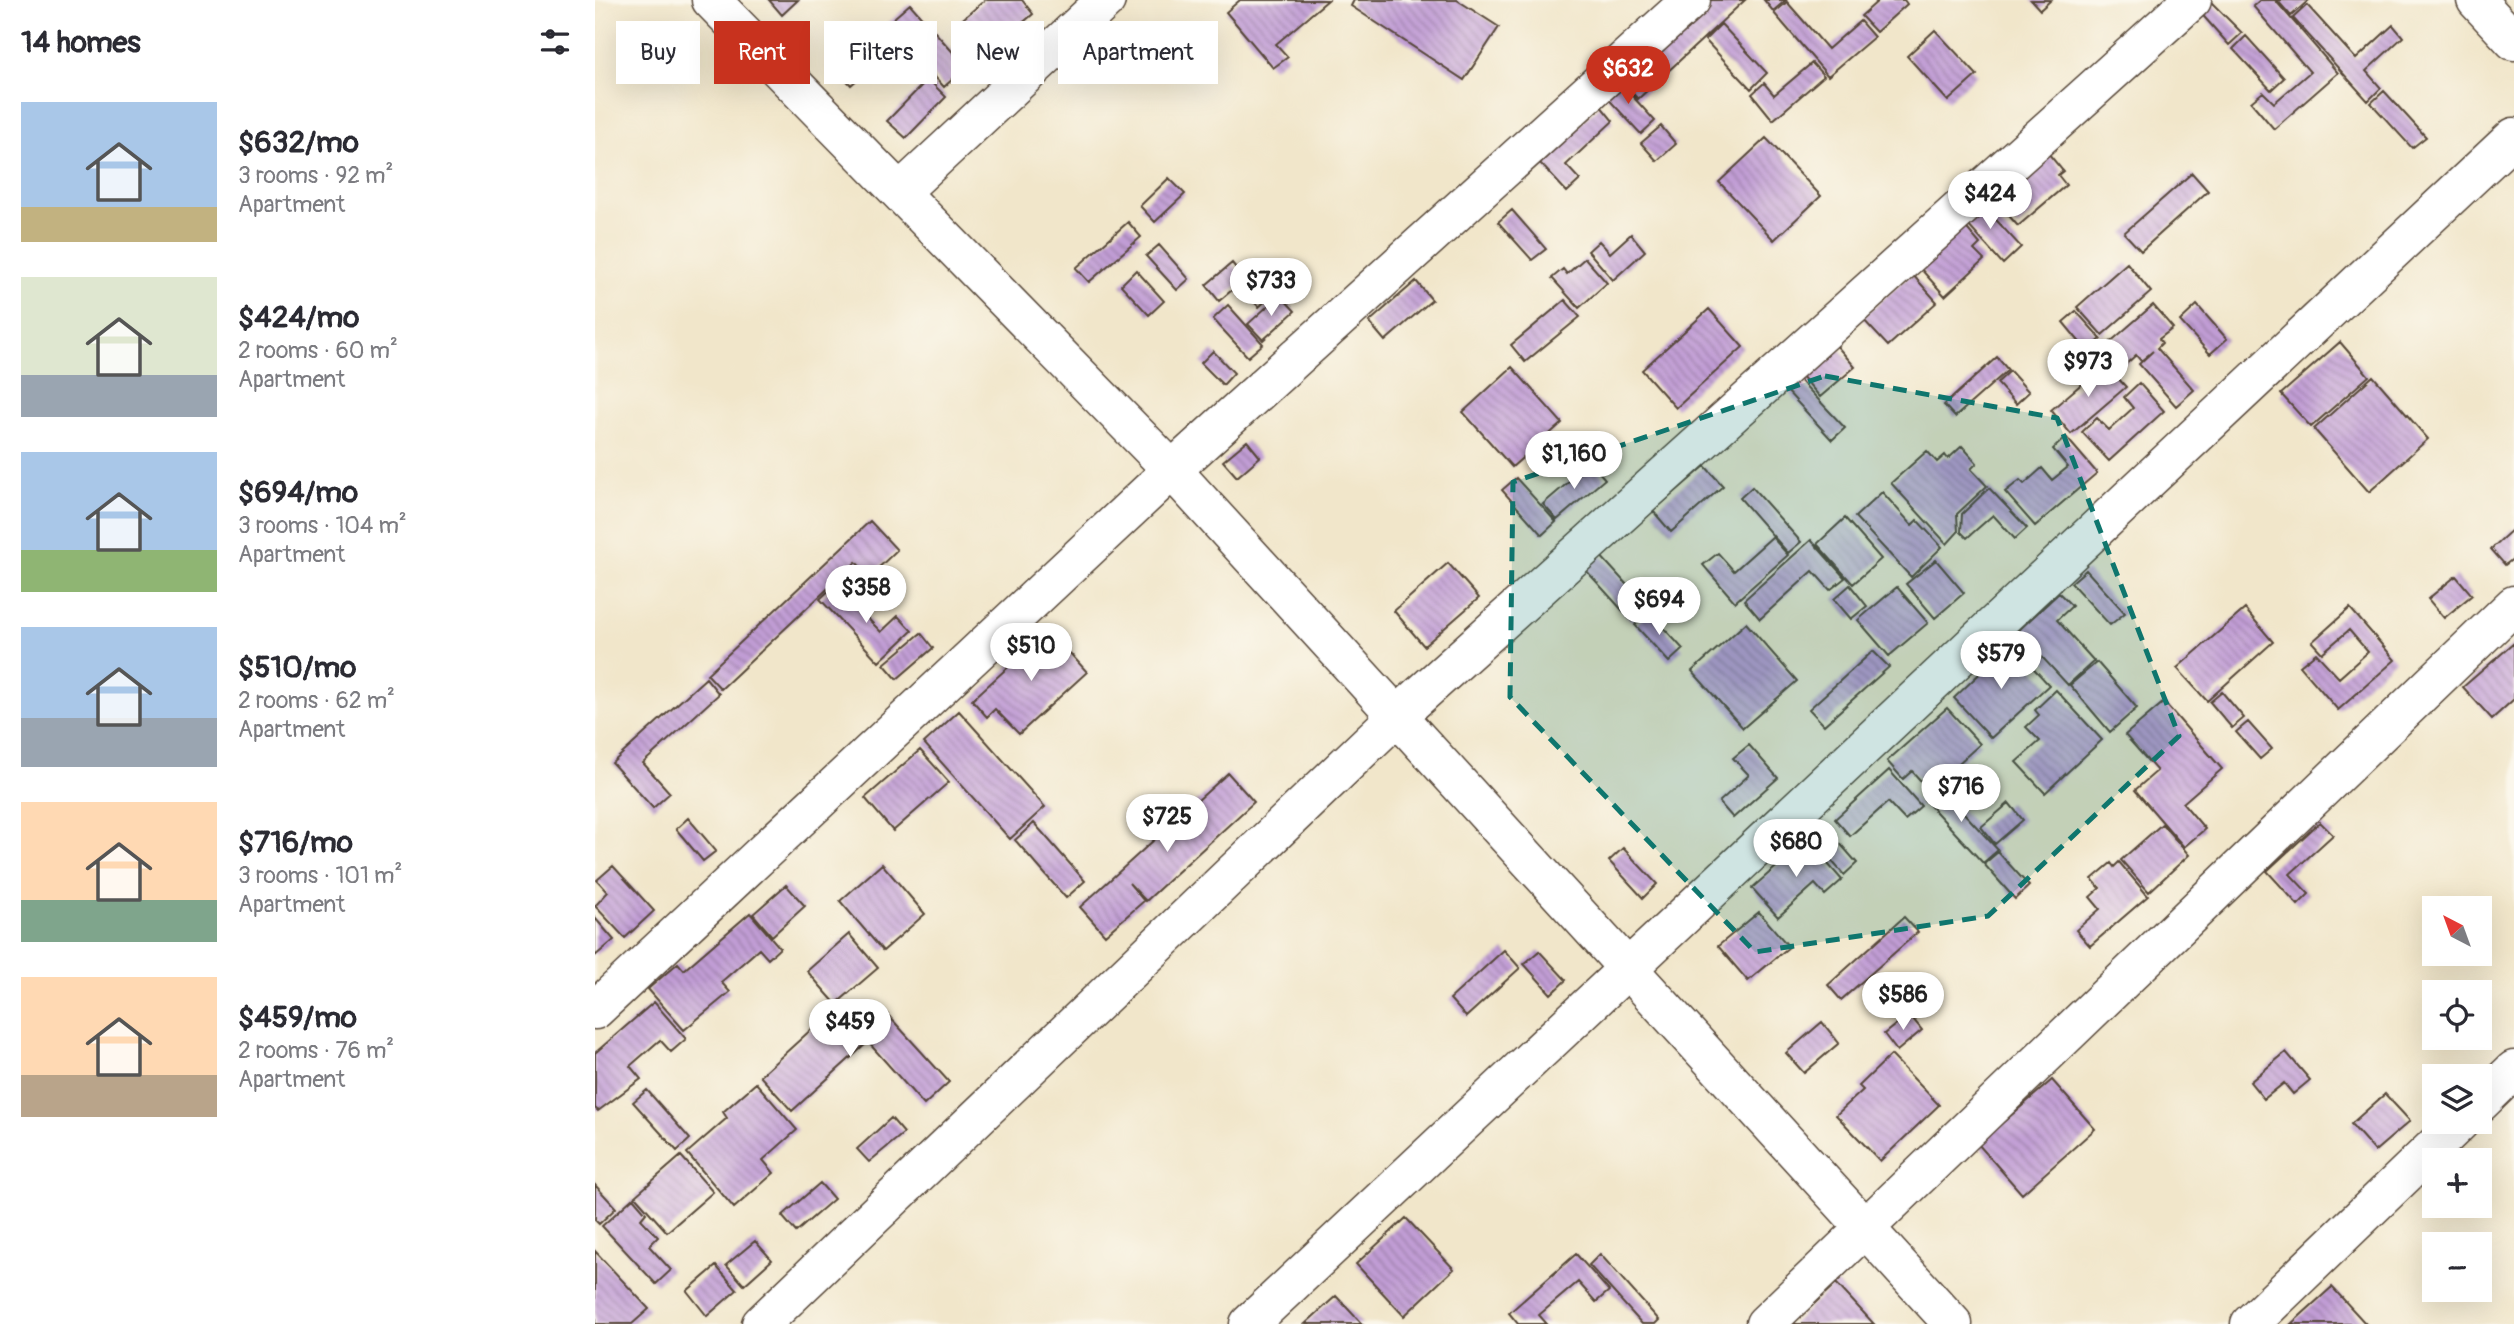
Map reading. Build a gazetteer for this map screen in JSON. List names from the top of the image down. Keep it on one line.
{"north":"top left","page":{"heading":"14 homes","chip":["Buy","Rent","Filters","New","Apartment"],"price":["$632","$424","$733","$973","$1,160","$358","$694","$510","$579","$716","$725","$680","$586","$459"],"list":[{"name":"$632/mo","note":"3 rooms · 92 m² · Apartment"},{"name":"$424/mo","note":"2 rooms · 60 m² · Apartment"},{"name":"$694/mo","note":"3 rooms · 104 m² · Apartment"},{"name":"$510/mo","note":"2 rooms · 62 m² · Apartment"},{"name":"$716/mo","note":"3 rooms · 101 m² · Apartment"},{"name":"$459/mo","note":"2 rooms · 76 m² · Apartment"}],"map_buttons":["+","−"]}}
